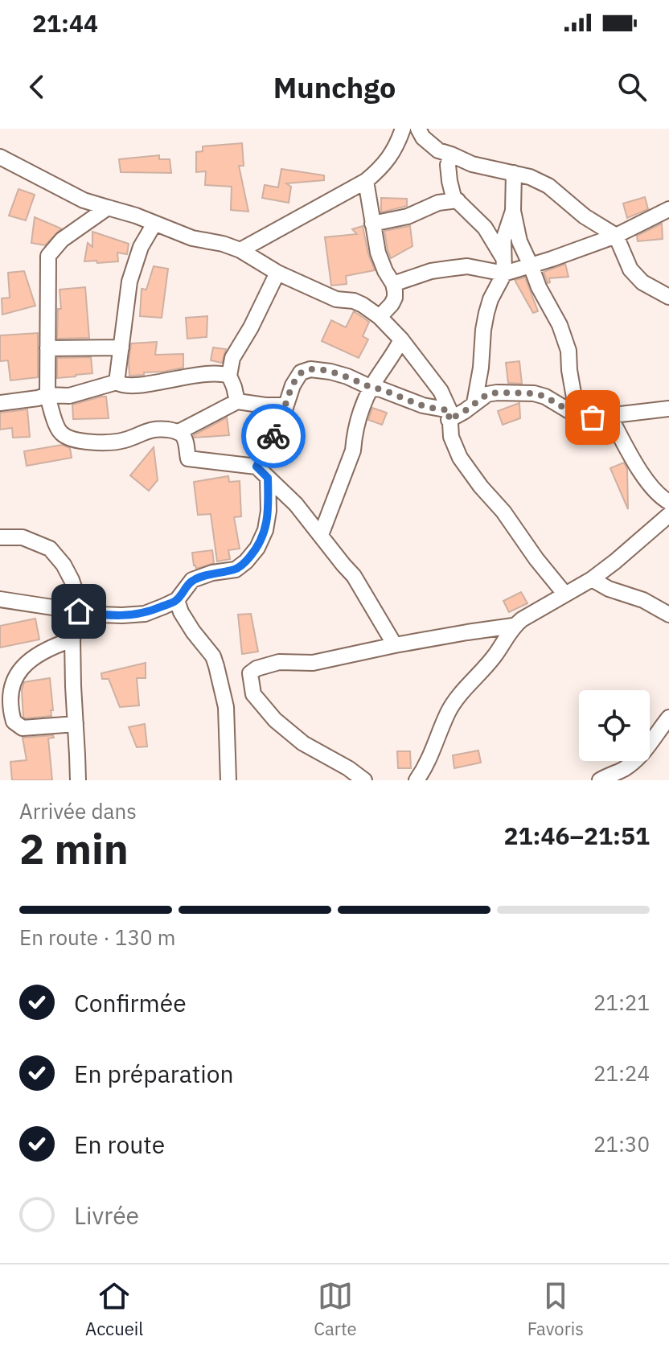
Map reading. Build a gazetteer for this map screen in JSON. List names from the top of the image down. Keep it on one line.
{"page":{"status":"21:44","header":"Munchgo","heading":["2 min","Arrivée dans","21:46–21:51"],"bar":"En route · 130 m","list":[["Confirmée","21:21"],["En préparation","21:24"],["En route","21:30"],"Livrée"],"tabs":["Accueil","Carte","Favoris"]}}
